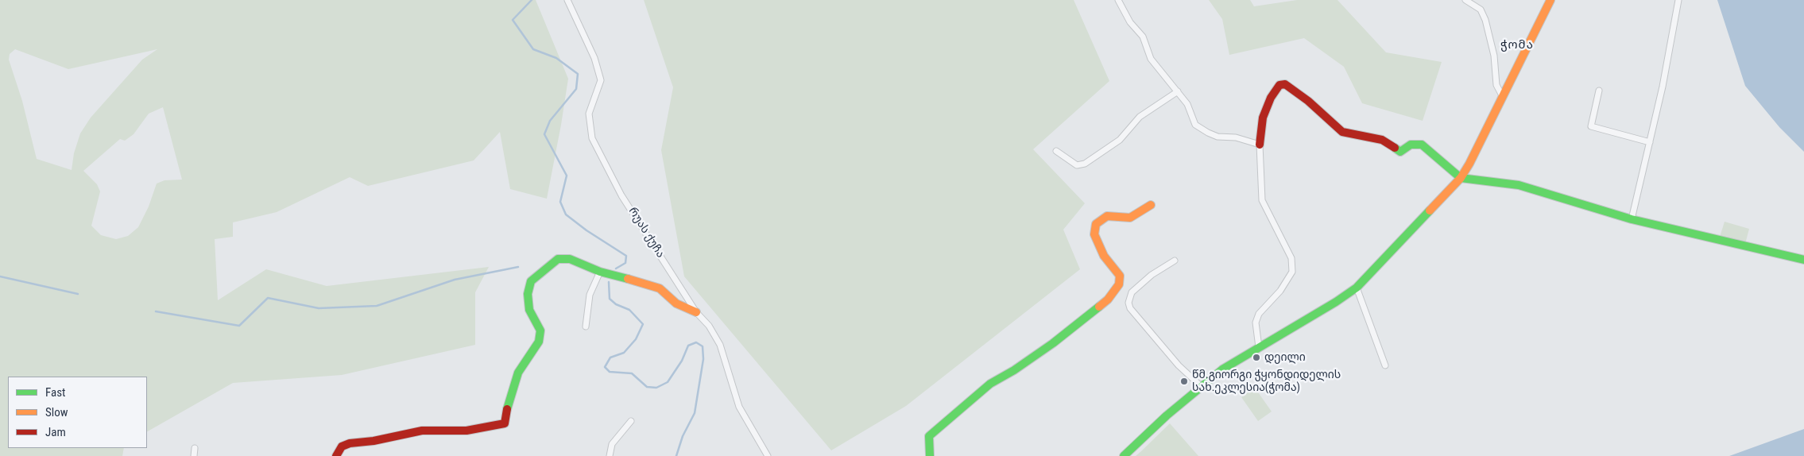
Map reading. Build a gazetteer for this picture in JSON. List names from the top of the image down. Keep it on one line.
{"streets":{"street":["რუას ქუჩა"]},"districts":["ჭომა"],"places":["დეილი","წმ.გიორგი ჭყონდიდელის სახ.ეკლესია(ჭომა)"],"legend":["Fast","Slow","Jam"]}
